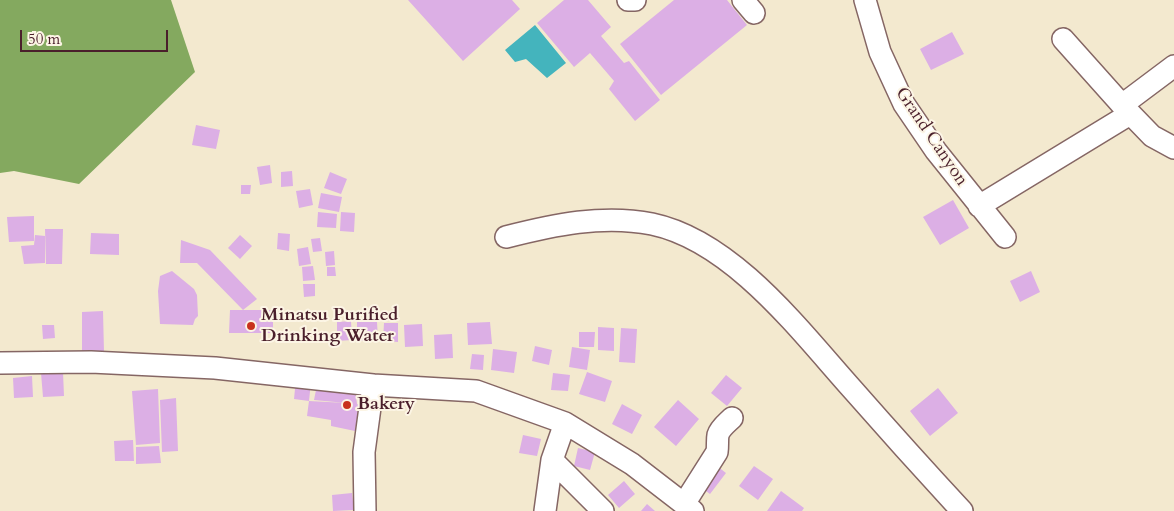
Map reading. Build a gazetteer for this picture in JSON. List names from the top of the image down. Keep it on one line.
{"streets":{"street":["Grand Canyon"]},"places":["Minatsu Purified Drinking Water","Bakery"],"scale_bar":"50 m"}
